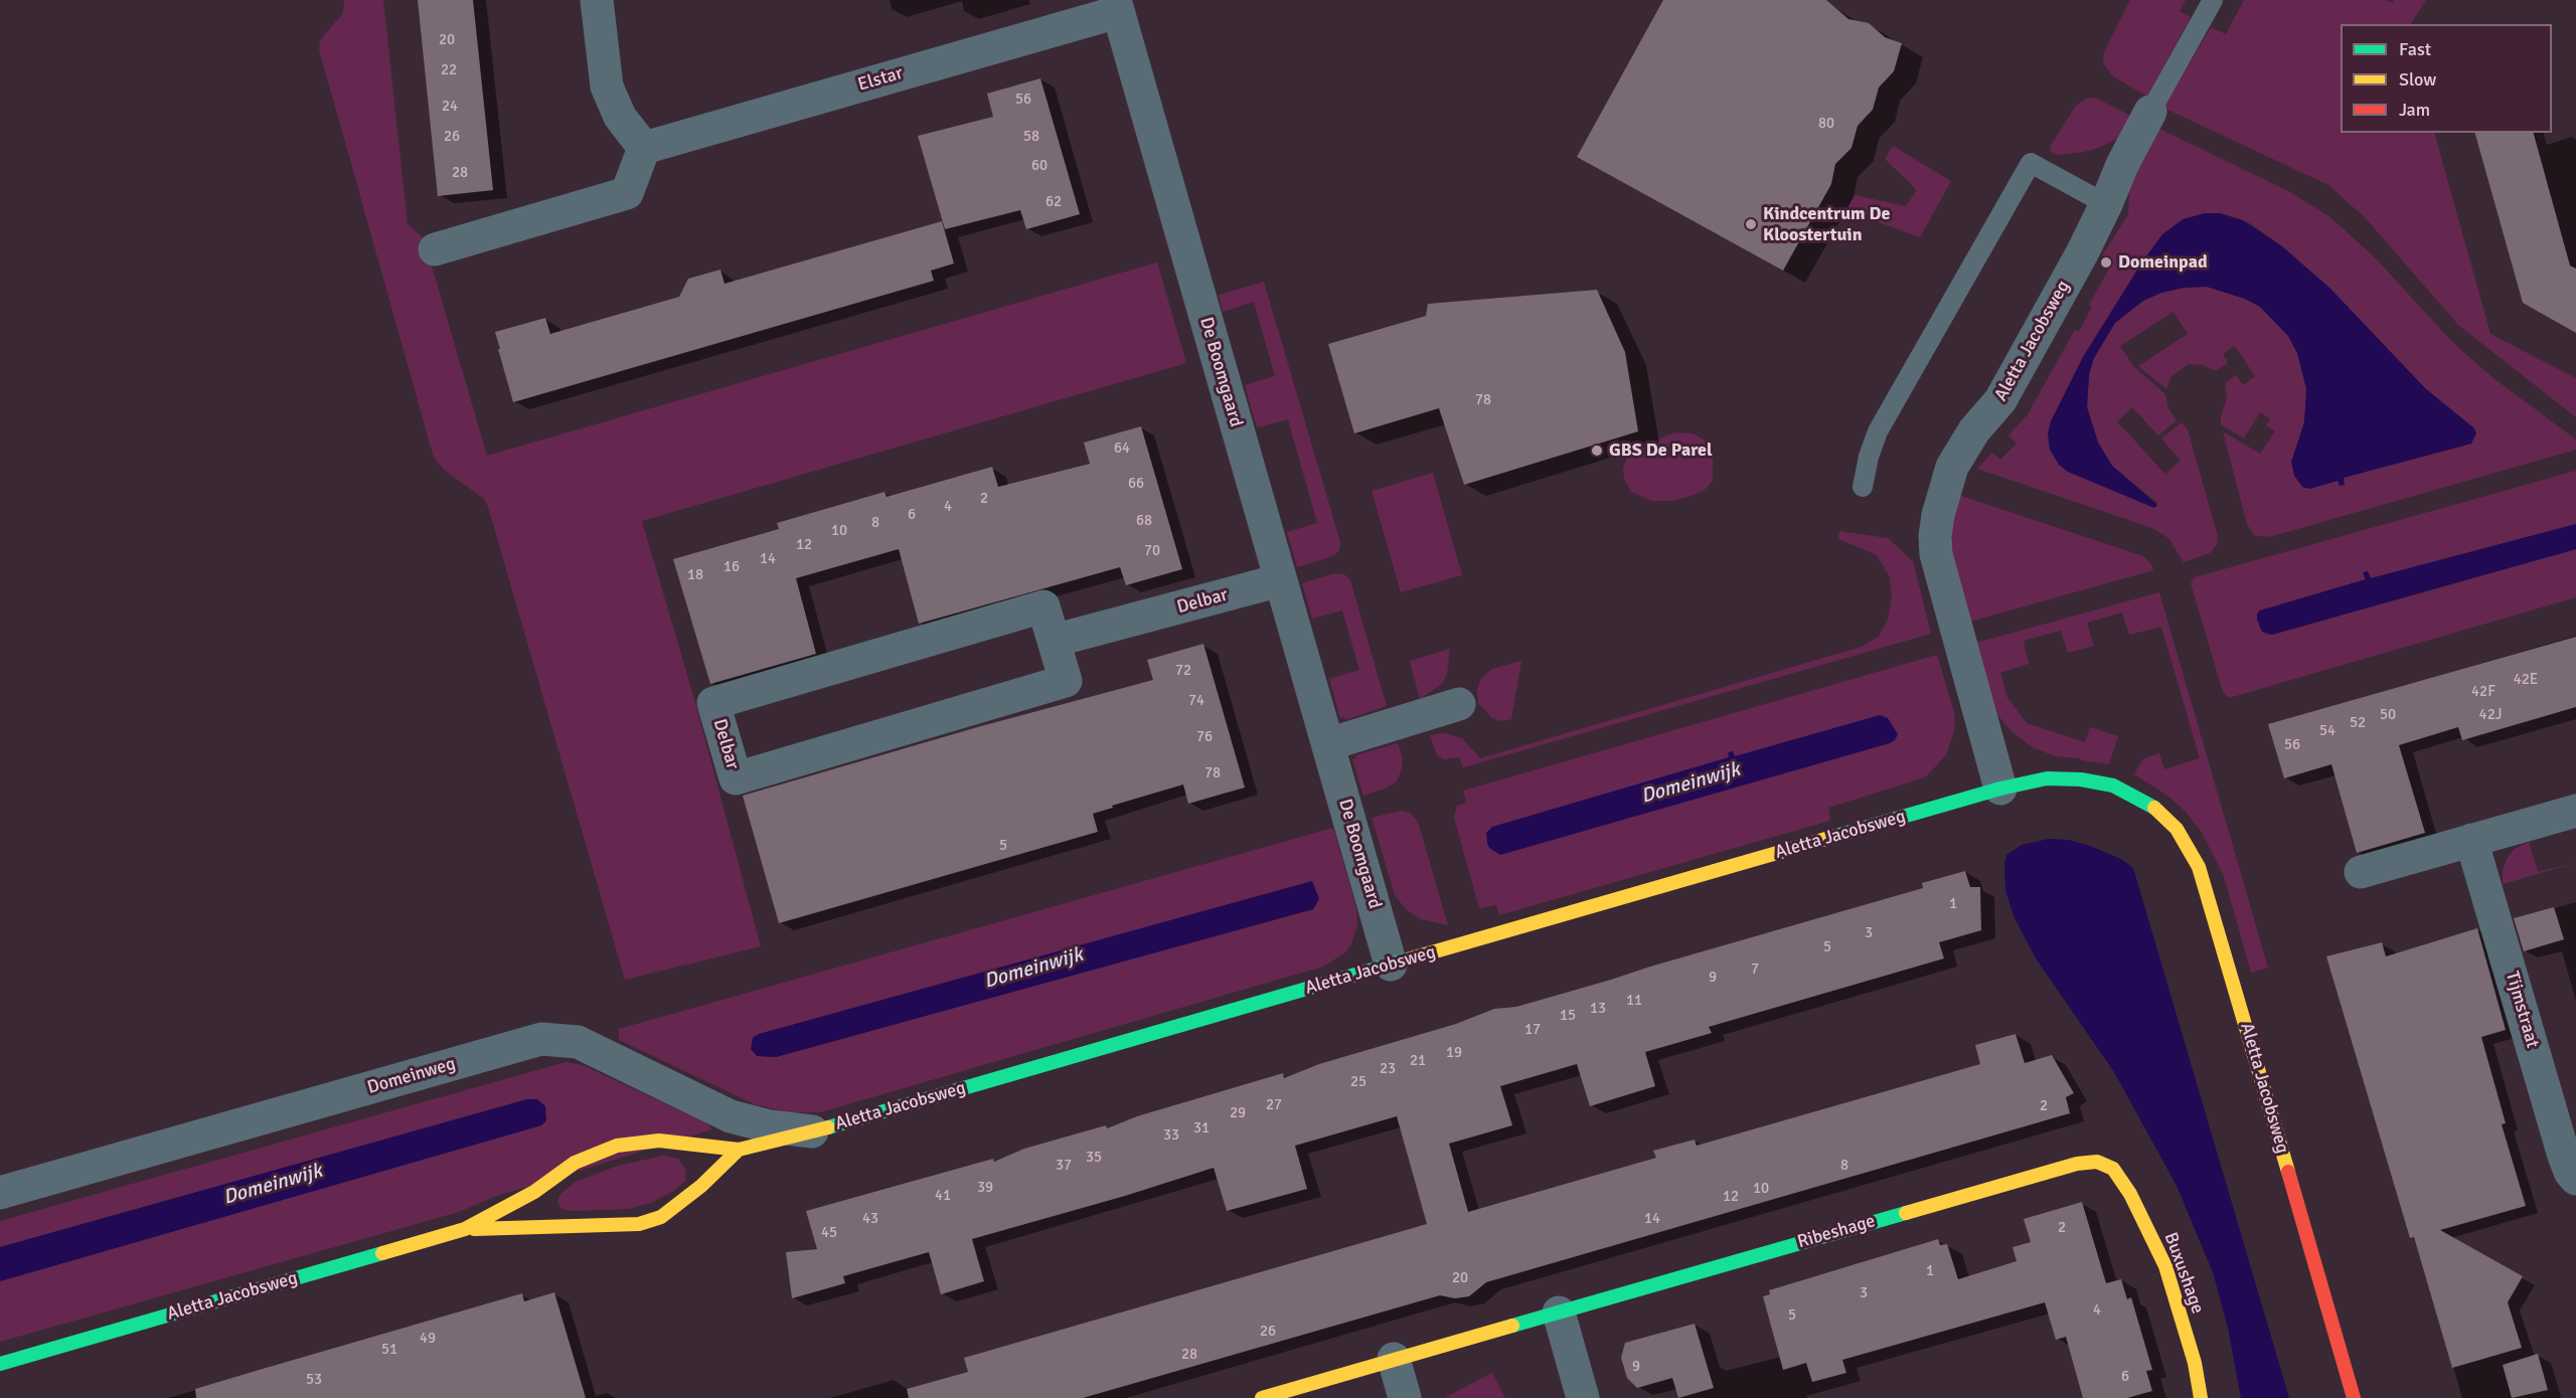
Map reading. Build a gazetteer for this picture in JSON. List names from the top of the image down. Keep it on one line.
{"streets":{"street":["Elstar","Aletta Jacobsweg","De Boomgaard","Delbar","Tijmstraat","Domeinweg","Ribeshage","Buxushage"]},"crossings":[["Elstar","De Boomgaard"],["Aletta Jacobsweg","De Boomgaard"],["Aletta Jacobsweg","Domeinweg"],["De Boomgaard","Delbar"],["Ribeshage","Buxushage"]],"water":["Domeinwijk"],"places":["Kindcentrum De Kloostertuin","Domeinpad","GBS De Parel"],"house_numbers":["20","22","56","24","80","26","58","60","28","62","78","64","66","2","4","6","68","8","10","12","70","14","16","18","72","42E","42F","74","50","42J","52","54","76","56","78","5","1","3","5","7","9","11","13","15","17","19","21","23","25","27","2","29","31","33","35","37","8","39","10","41","12","43","14","2","45","1","20","3","4","5","26","49","51","28","9","6","53"],"legend":["Fast","Slow","Jam"]}
